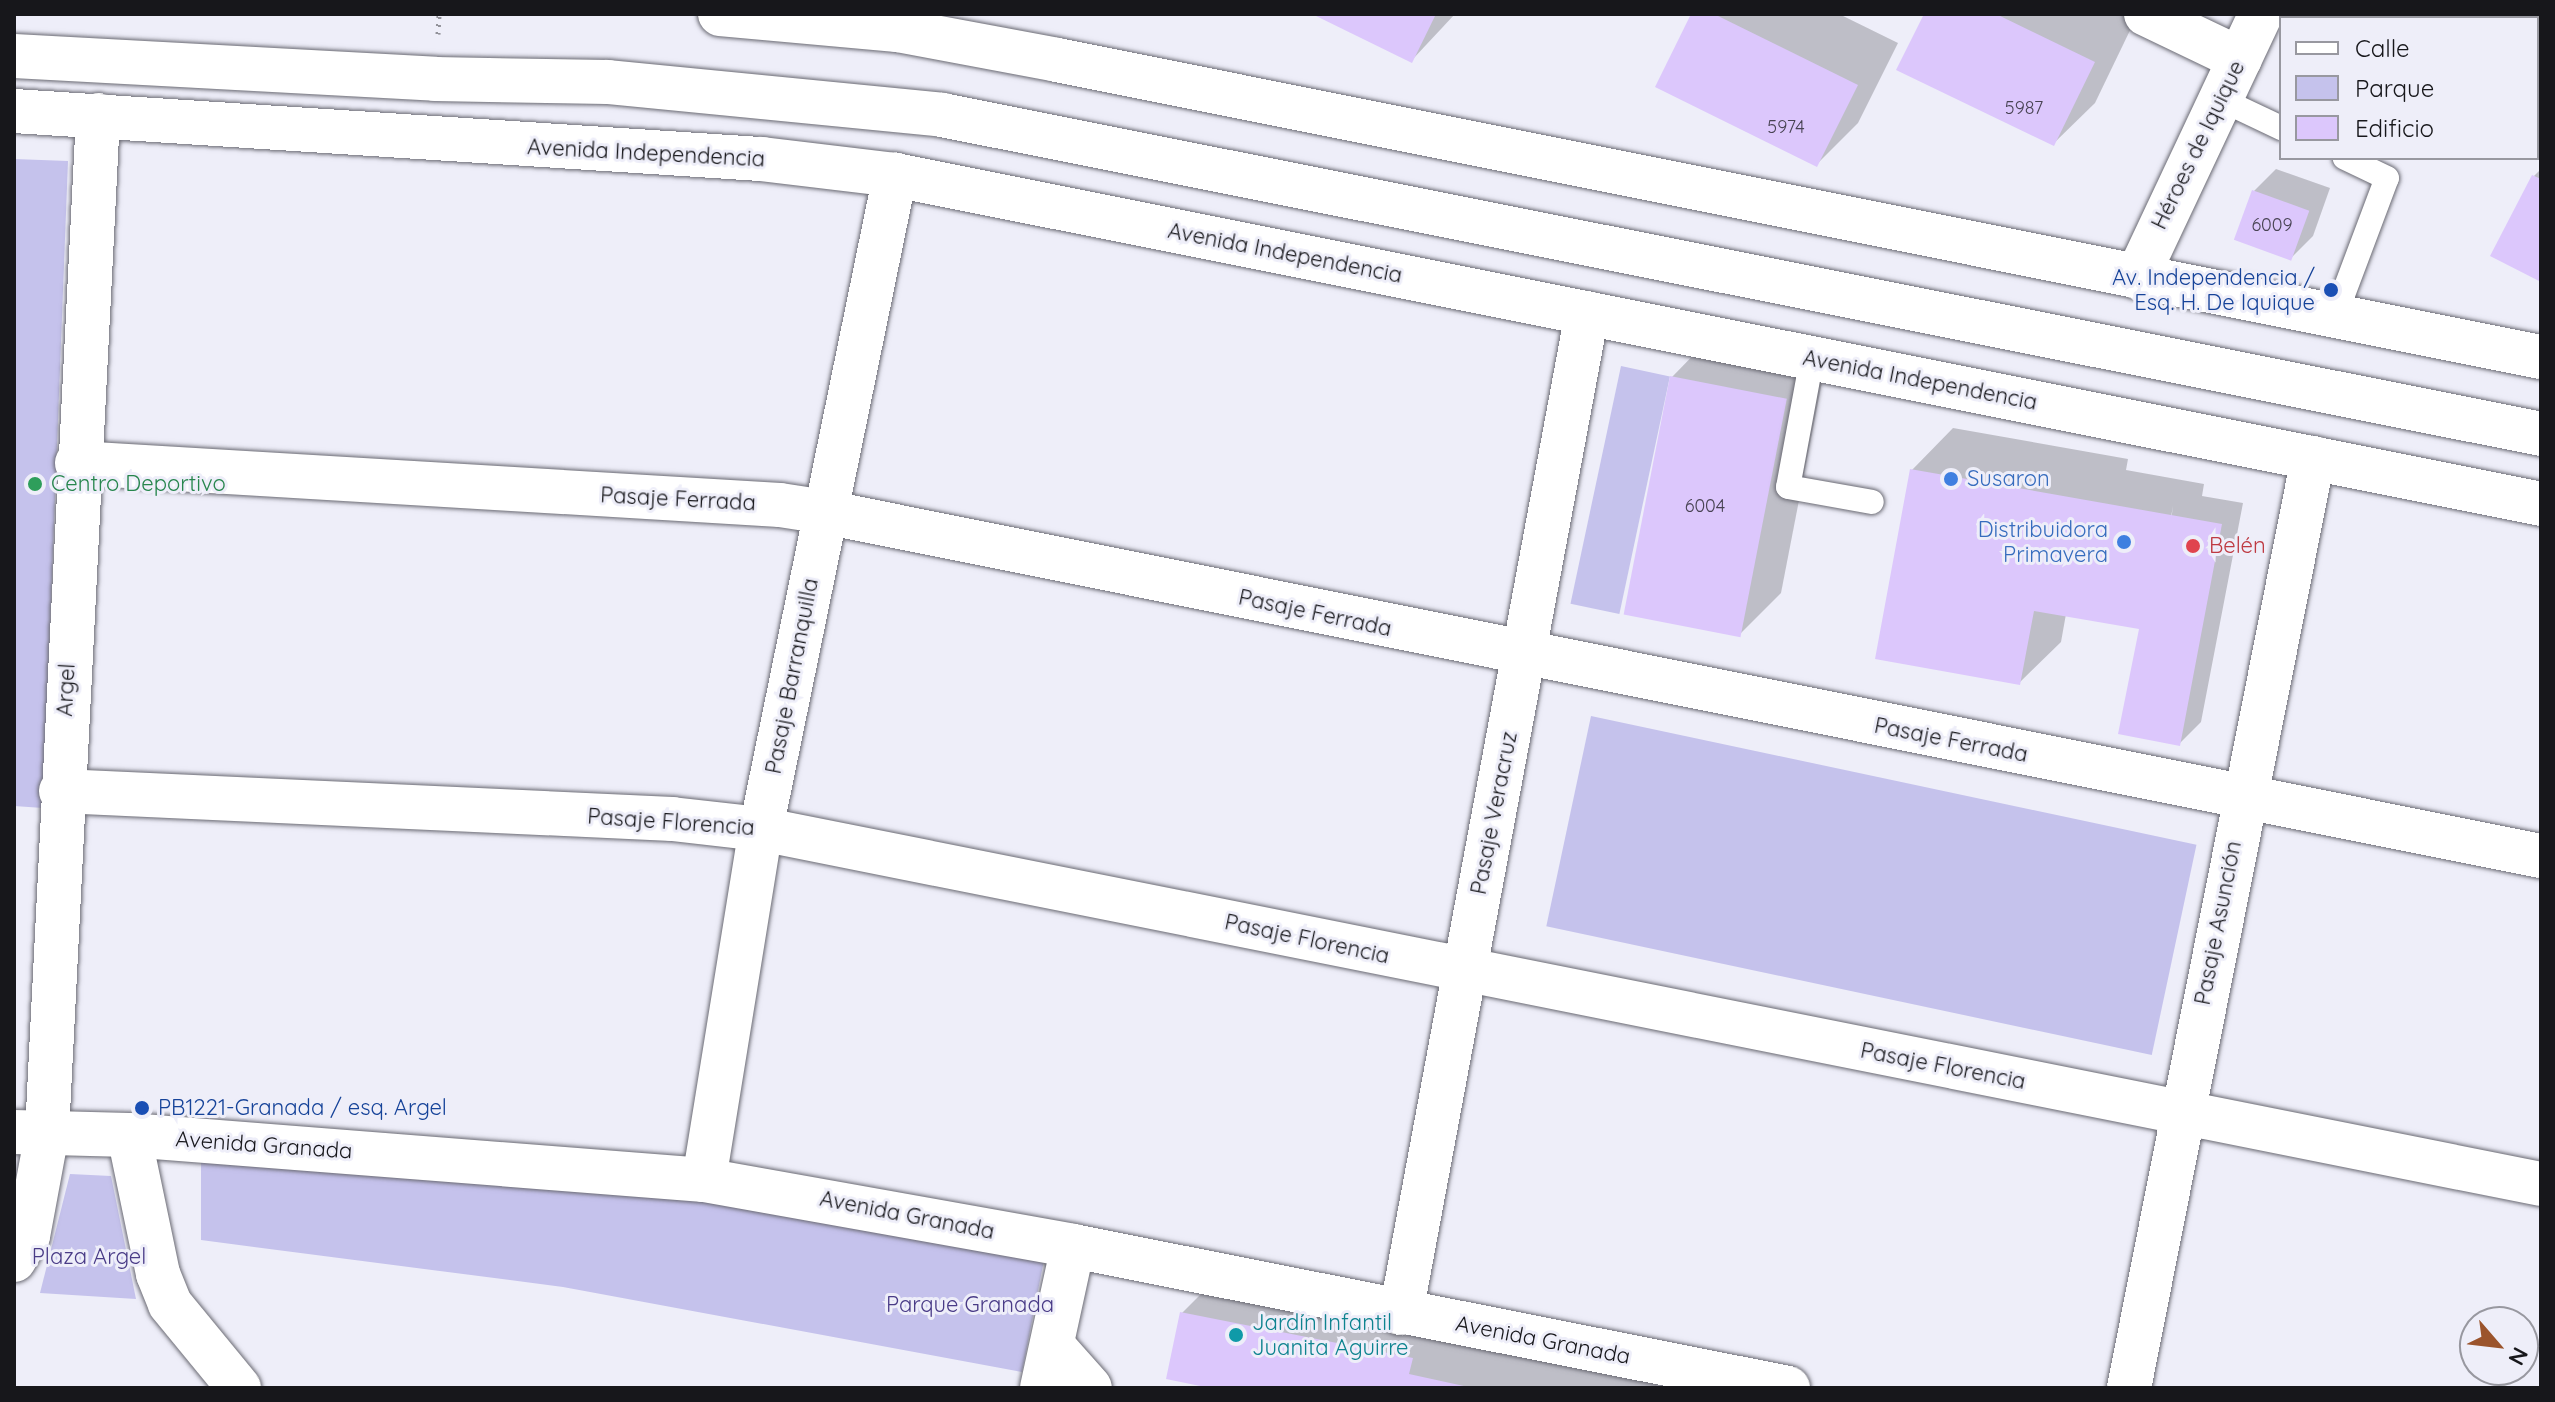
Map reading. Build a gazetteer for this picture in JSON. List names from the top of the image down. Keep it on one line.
{"streets":{"street":["Héroes de Iquique","Avenida Independencia","Pasaje Ferrada","Pasaje Barranquilla","Argel","Pasaje Veracruz","Pasaje Florencia","Pasaje Asunción","Avenida Granada"]},"crossings":[["Avenida Independencia","Pasaje Barranquilla"],["Avenida Independencia","Argel"],["Avenida Independencia","Pasaje Veracruz"],["Avenida Independencia","Pasaje Asunción"],["Pasaje Ferrada","Pasaje Barranquilla"],["Pasaje Ferrada","Argel"],["Pasaje Ferrada","Pasaje Veracruz"],["Pasaje Ferrada","Pasaje Asunción"],["Pasaje Barranquilla","Pasaje Florencia"],["Pasaje Barranquilla","Avenida Granada"],["Argel","Pasaje Florencia"],["Argel","Avenida Granada"],["Pasaje Veracruz","Pasaje Florencia"],["Pasaje Veracruz","Avenida Granada"],["Pasaje Florencia","Pasaje Asunción"]],"parks":["Plaza Argel","Parque Granada"],"places":["Av. Independencia / Esq. H. De Iquique","Susaron","Centro Deportivo","Distribuidora Primavera","Belén","PB1221-Granada / esq. Argel","Jardín Infantil Juanita Aguirre"],"house_numbers":["5987","5974","6009","6004"],"legend":["Calle","Parque","Edificio"],"north":"bottom right"}
